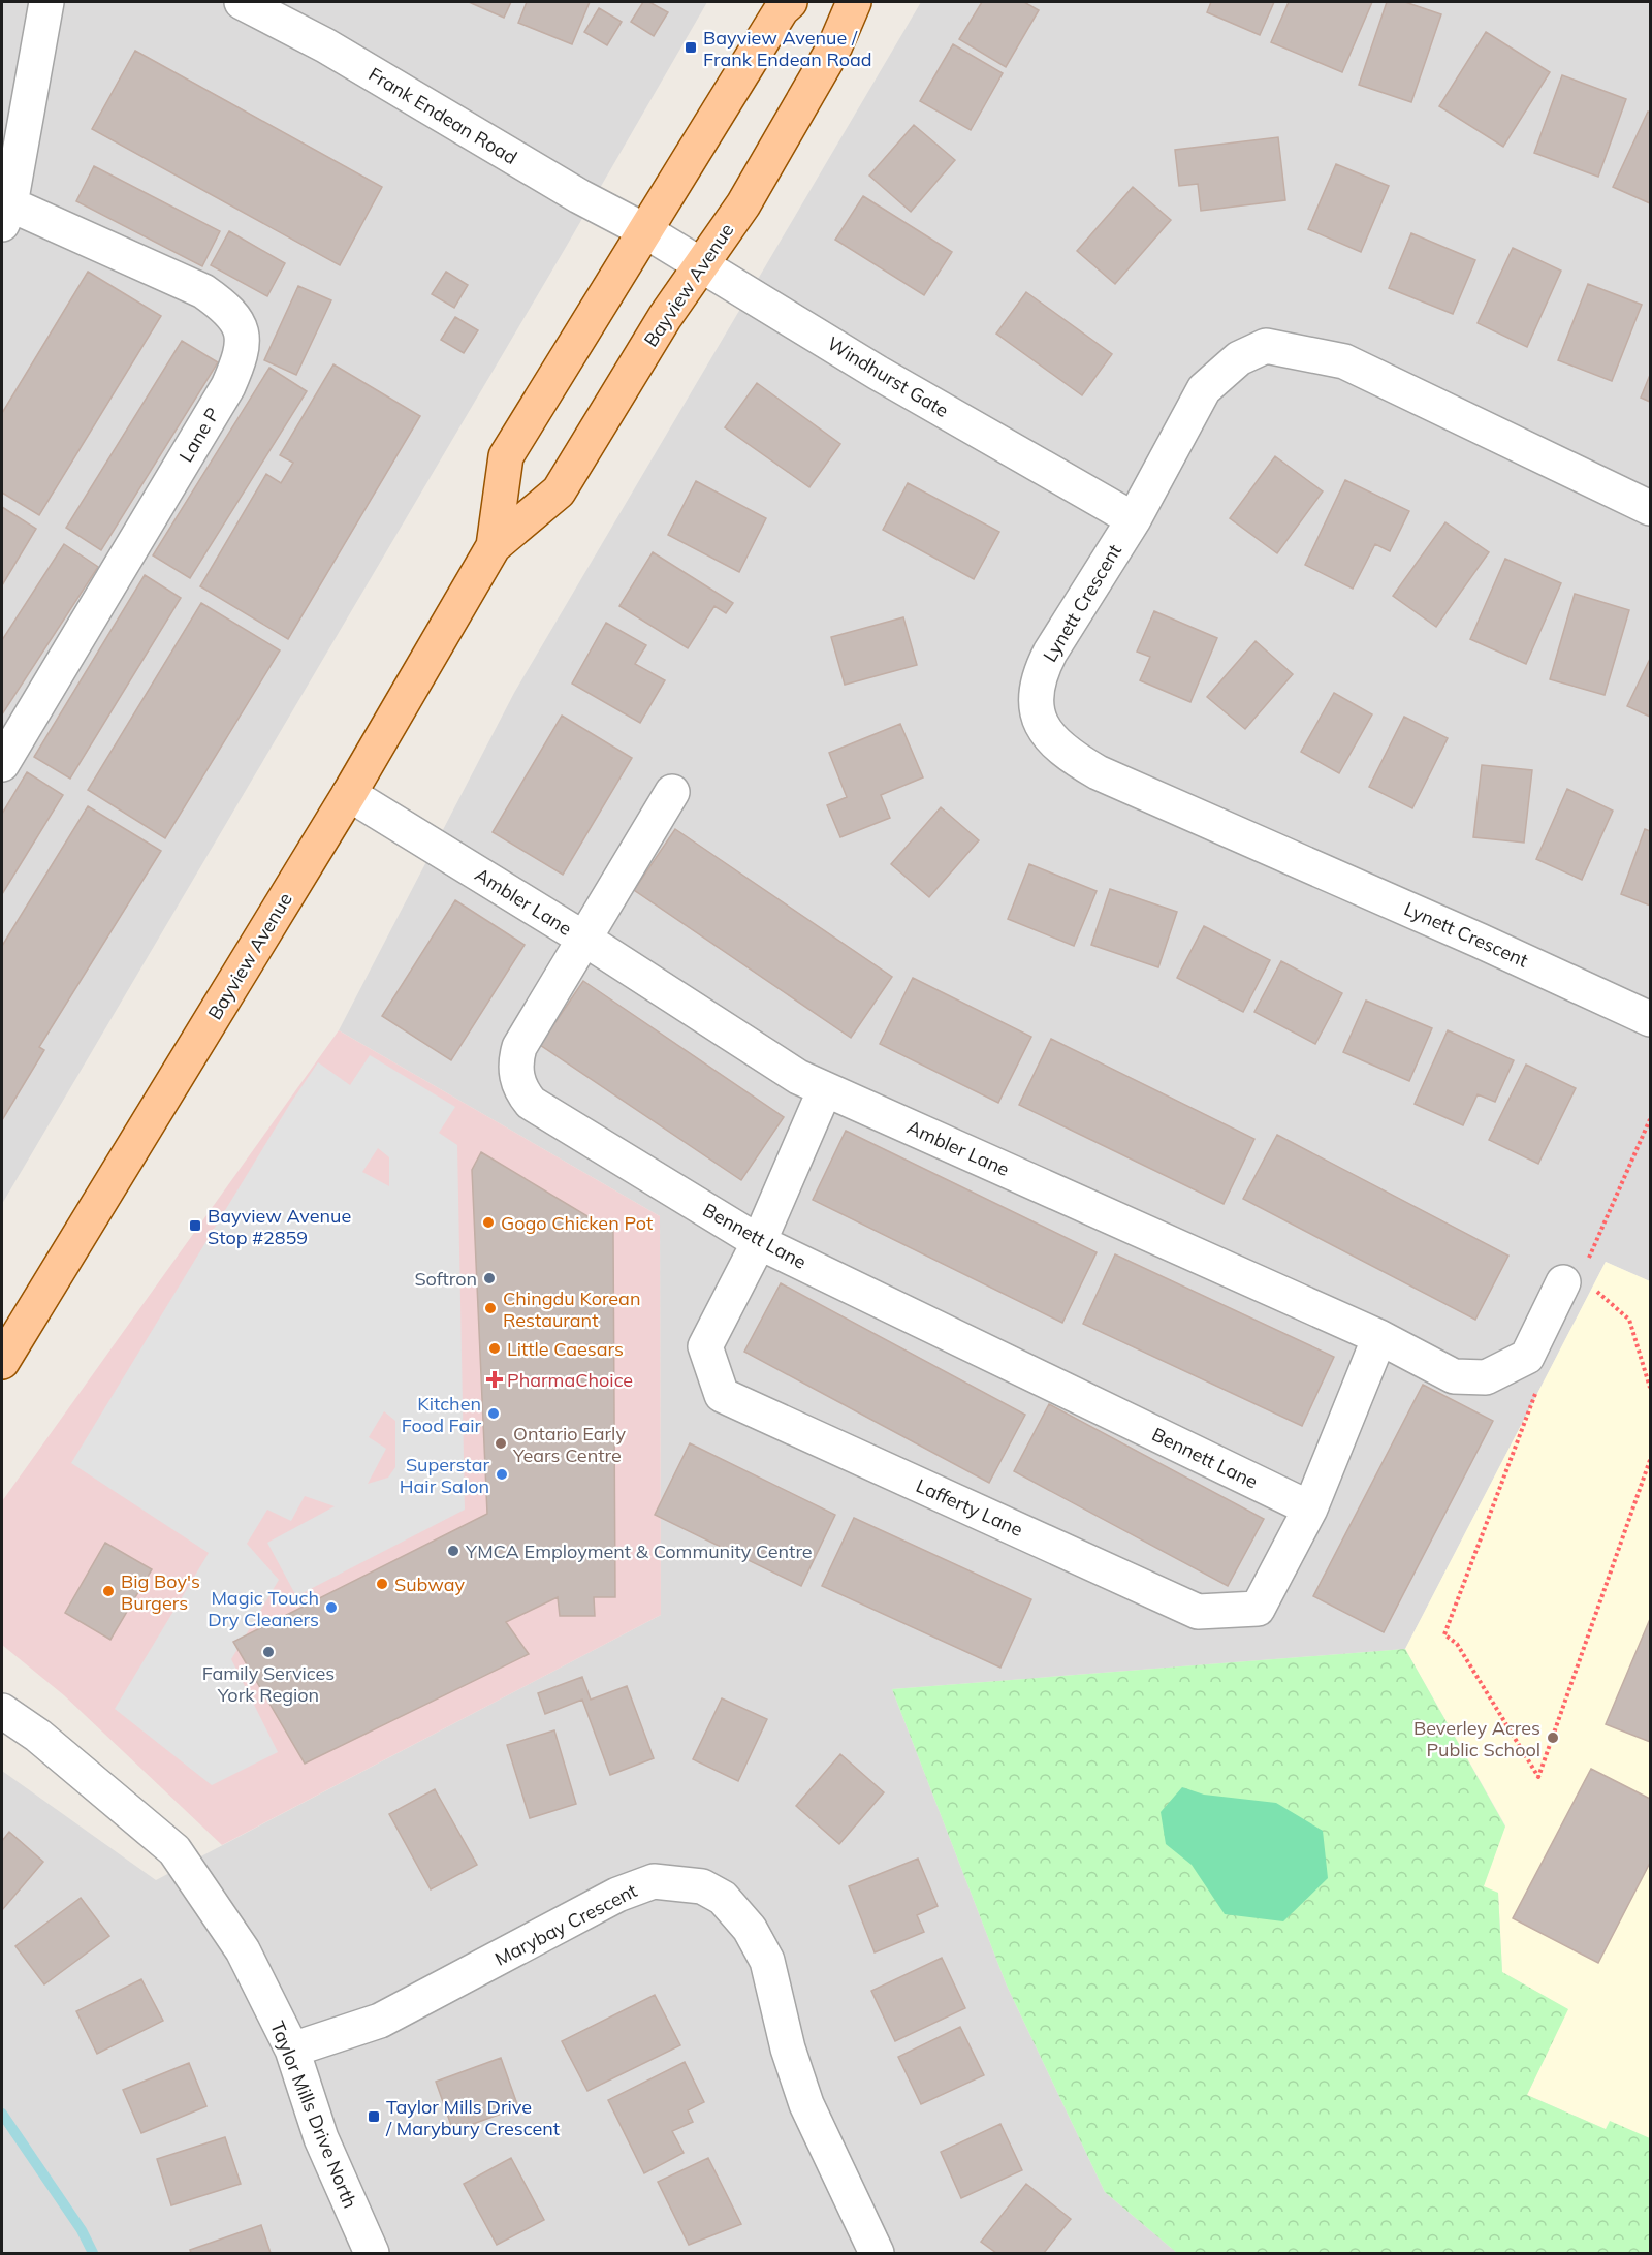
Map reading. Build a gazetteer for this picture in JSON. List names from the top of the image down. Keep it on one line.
{"streets":{"main road":["Bayview Avenue"],"street":["Frank Endean Road","Windhurst Gate","Lane P","Lynett Crescent","Ambler Lane","Bennett Lane","Lafferty Lane","Marybay Crescent","Taylor Mills Drive North"]},"crossings":[["Frank Endean Road","Bayview Avenue"],["Frank Endean Road","Windhurst Gate"],["Bayview Avenue","Windhurst Gate"],["Bayview Avenue","Ambler Lane"],["Windhurst Gate","Lynett Crescent"],["Ambler Lane","Bennett Lane"],["Ambler Lane","Lafferty Lane"],["Bennett Lane","Lafferty Lane"],["Marybay Crescent","Taylor Mills Drive North"]],"places":{"transit":["Bayview Avenue / Frank Endean Road","Bayview Avenue Stop #2859","Taylor Mills Drive / Marybury Crescent"],"other":["Gogo Chicken Pot","Softron","Chingdu Korean Restaurant","Little Caesars","Kitchen Food Fair","Ontario Early Years Centre","Superstar Hair Salon","YMCA Employment & Community Centre","Subway","Big Boy's Burgers","Magic Touch Dry Cleaners","Family Services York Region","Beverley Acres Public School"],"health":["PharmaChoice"]}}
